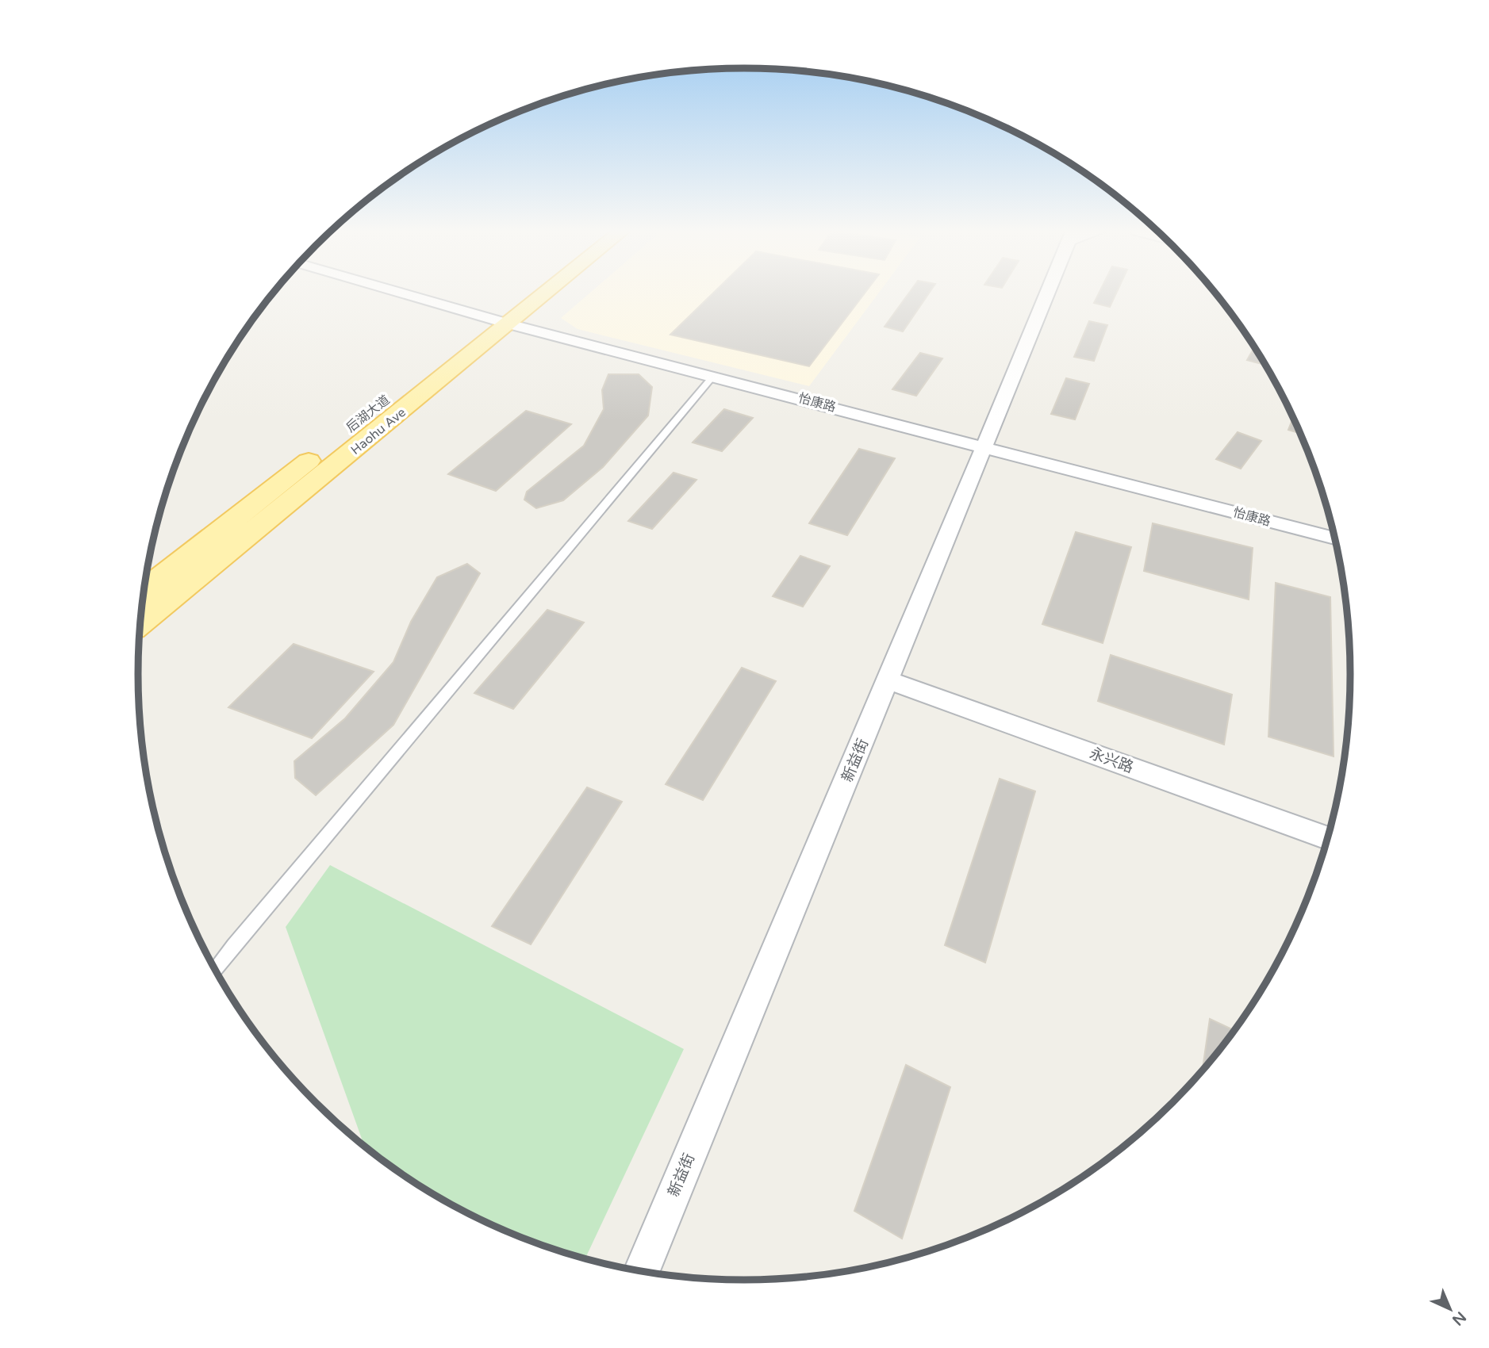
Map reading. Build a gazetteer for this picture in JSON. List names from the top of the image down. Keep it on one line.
{"streets":{"main road":["后湖大道","Haohu Ave"],"street":["怡康路","新益街","永兴路"]},"crossings":[["怡康路","后湖大道"],["怡康路","Haohu Ave"],["怡康路","新益街"],["后湖大道","Haohu Ave"],["新益街","永兴路"]],"north":"bottom right"}
